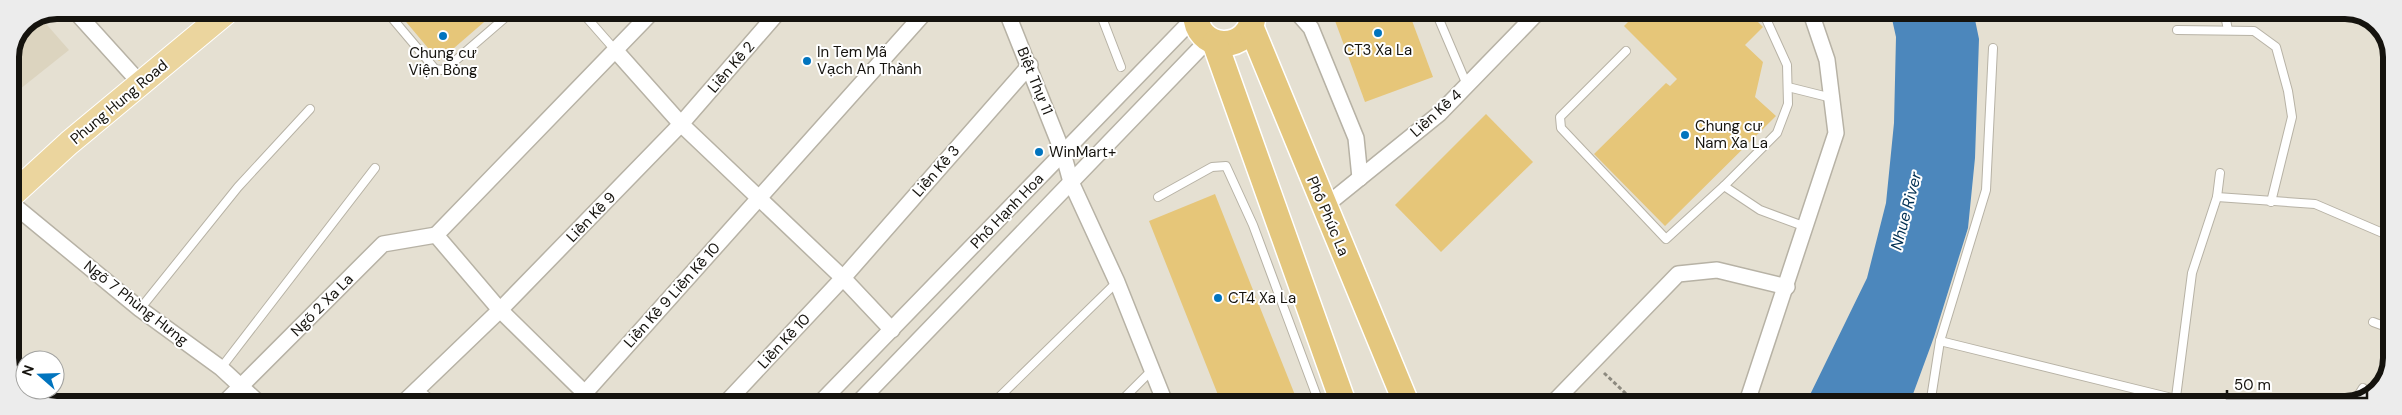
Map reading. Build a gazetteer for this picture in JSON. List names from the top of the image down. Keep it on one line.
{"streets":{"highway":["Phố Phúc La"],"main road":["Phung Hung Road"],"street":["Liền Kề 2","Biệt Thự 11","Liền Kề 4","Liền Kề 3","Phố Hạnh Hoa","Liền Kề 9","Liền Kề 9 Liền Kề 10","Ngõ 7 Phùng Hưng","Ngõ 2 Xa La","Liền Kề 10"]},"crossings":[["Liền Kề 2","Liền Kề 9"],["Biệt Thự 11","Liền Kề 3"],["Biệt Thự 11","Phố Hạnh Hoa"],["Liền Kề 4","Phố Phúc La"],["Liền Kề 3","Liền Kề 10"],["Ngõ 7 Phùng Hưng","Ngõ 2 Xa La"]],"water":["Nhue River"],"places":["CT3 Xa La","Chung cư Viện Bỏng","In Tem Mã Vạch An Thành","Chung cư Nam Xa La","WinMart+","CT4 Xa La"],"scale_bar":"50 m","north":"left"}
